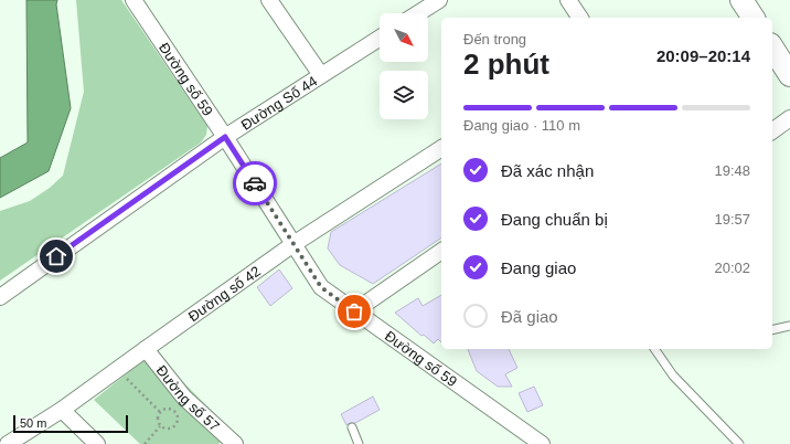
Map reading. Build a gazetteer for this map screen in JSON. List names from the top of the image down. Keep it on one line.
{"streets":{"street":["Đường số 59","Đường Số 44","Đường số 42","Đường số 57"]},"crossings":[["Đường số 59","Đường Số 44"],["Đường số 59","Đường số 42"],["Đường số 42","Đường số 57"]],"scale_bar":"50 m","north":"bottom right","page":{"heading":["2 phút","Đến trong","20:09–20:14"],"bar":"Đang giao · 110 m","list":[["Đã xác nhận","19:48"],["Đang chuẩn bị","19:57"],["Đang giao","20:02"],"Đã giao"],"scale":"50 m"}}
